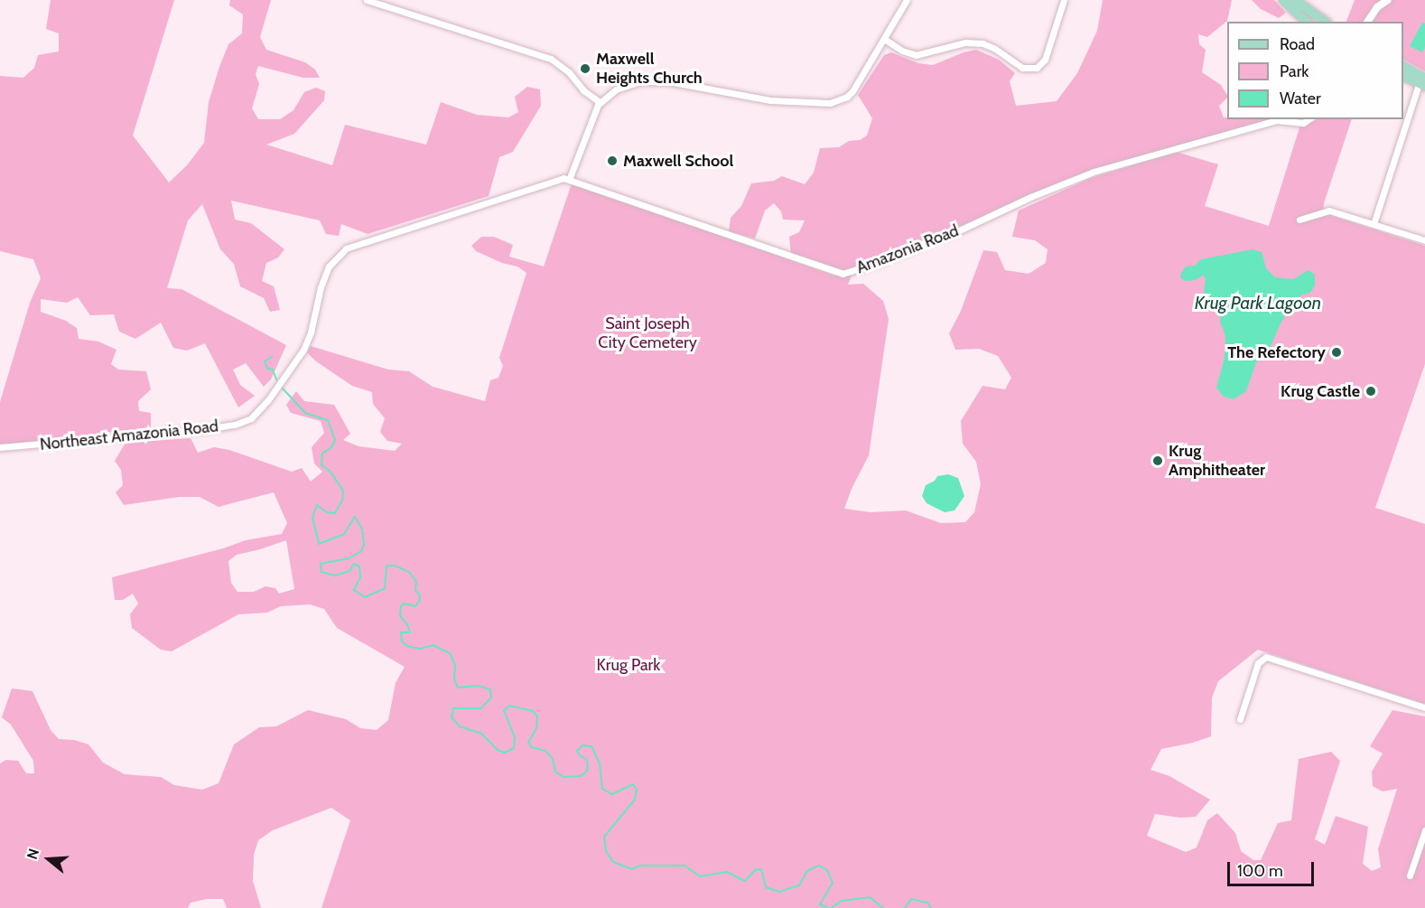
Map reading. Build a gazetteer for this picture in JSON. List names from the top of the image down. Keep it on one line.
{"streets":{"street":["Amazonia Road","Northeast Amazonia Road"]},"crossings":[["Amazonia Road","Northeast Amazonia Road"]],"water":["Krug Park Lagoon"],"parks":["Saint Joseph City Cemetery","Krug Park"],"places":["Maxwell Heights Church","Maxwell School","The Refectory","Krug Castle","Krug Amphitheater"],"legend":["Road","Park","Water"],"scale_bar":"100 m","north":"left"}
